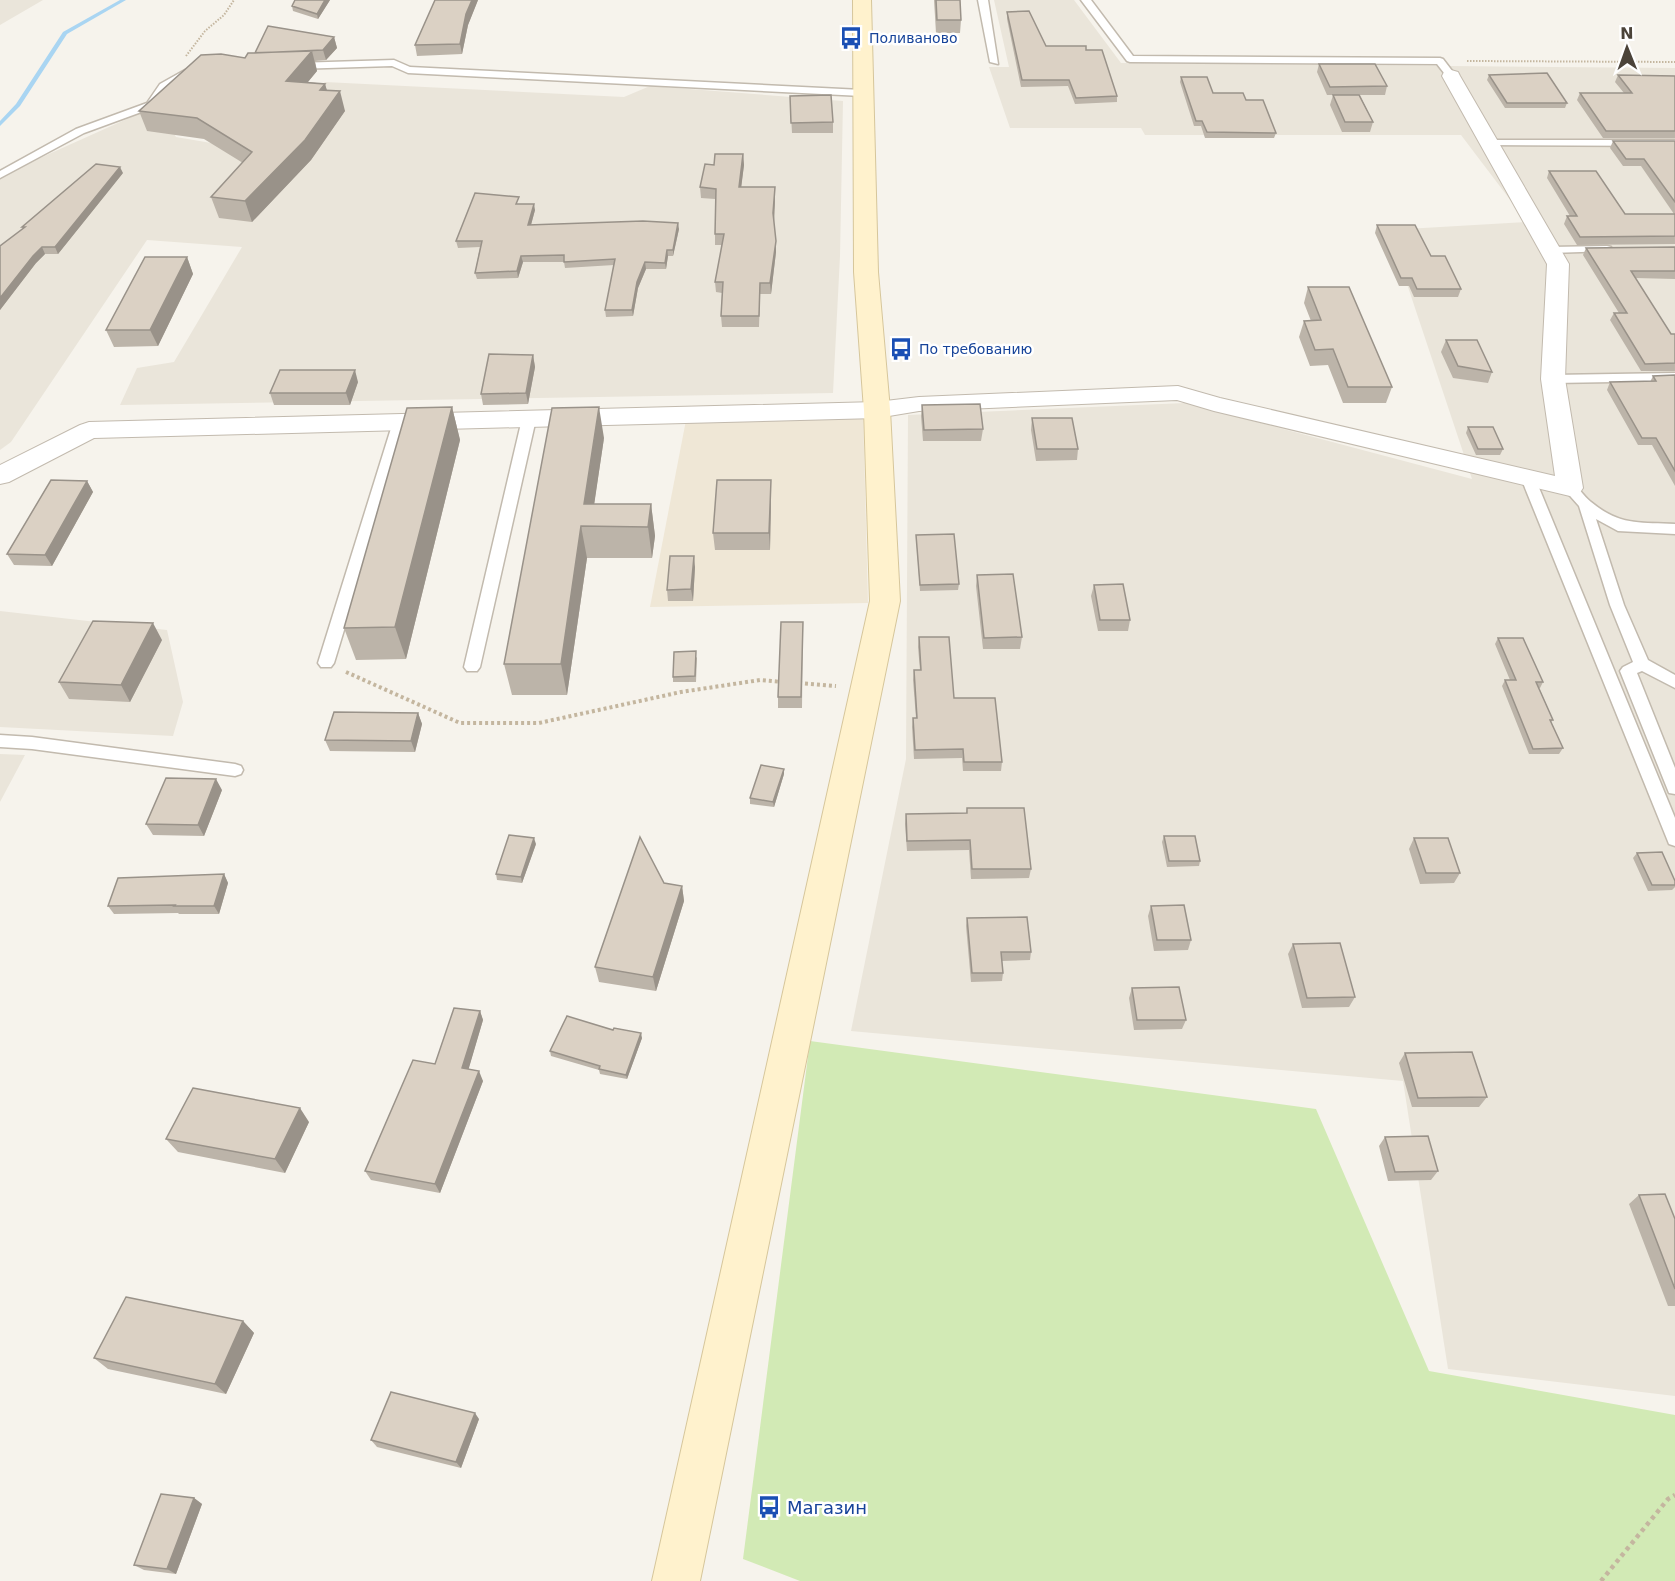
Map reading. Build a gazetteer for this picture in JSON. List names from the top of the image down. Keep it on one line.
{"places":{"bus stop":["Поливаново","По требованию","Магазин"]},"north":"top"}
